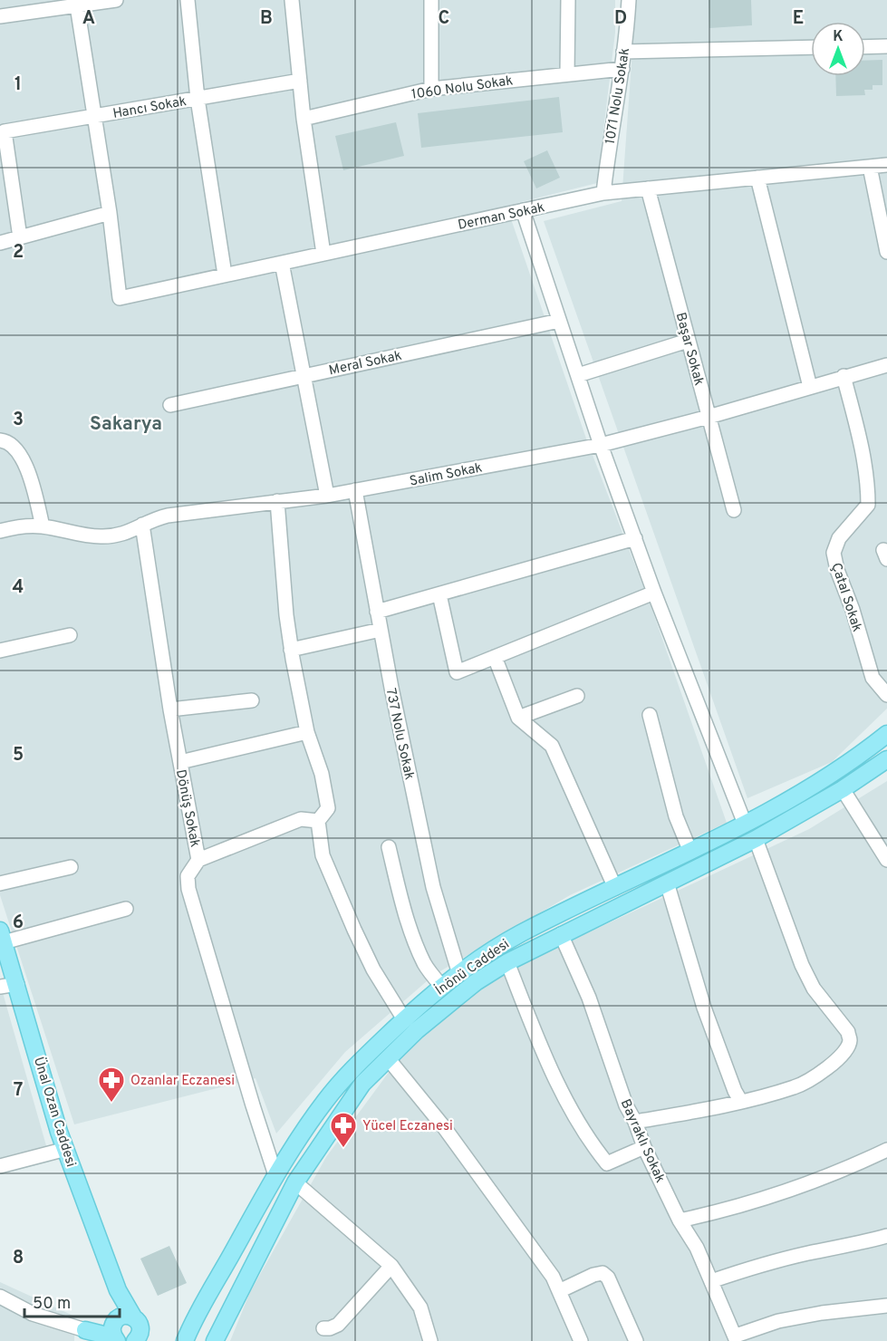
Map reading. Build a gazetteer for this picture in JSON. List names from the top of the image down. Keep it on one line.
{"streets":{"main road":["İnönü Caddesi","Ünal Ozan Caddesi"],"street":["1060 Nolu Sokak","1071 Nolu Sokak","Hancı Sokak","Derman Sokak","Başar Sokak","Meral Sokak","Salim Sokak","Çatal Sokak","737 Nolu Sokak","Dönüş Sokak","Bayraklı Sokak"]},"crossings":[["1060 Nolu Sokak","1071 Nolu Sokak"],["1071 Nolu Sokak","Derman Sokak"],["Derman Sokak","Başar Sokak"],["Başar Sokak","Salim Sokak"],["Salim Sokak","Çatal Sokak"],["Salim Sokak","737 Nolu Sokak"],["Salim Sokak","Dönüş Sokak"],["737 Nolu Sokak","İnönü Caddesi"],["Dönüş Sokak","İnönü Caddesi"],["İnönü Caddesi","Bayraklı Sokak"]],"districts":["Sakarya"],"places":{"pharmacy":["Ozanlar Eczanesi","Yücel Eczanesi"]},"scale_bar":"50 m","north":"top","grid":{"columns":["A","B","C","D","E"],"rows":["1","2","3","4","5","6","7","8"]}}
